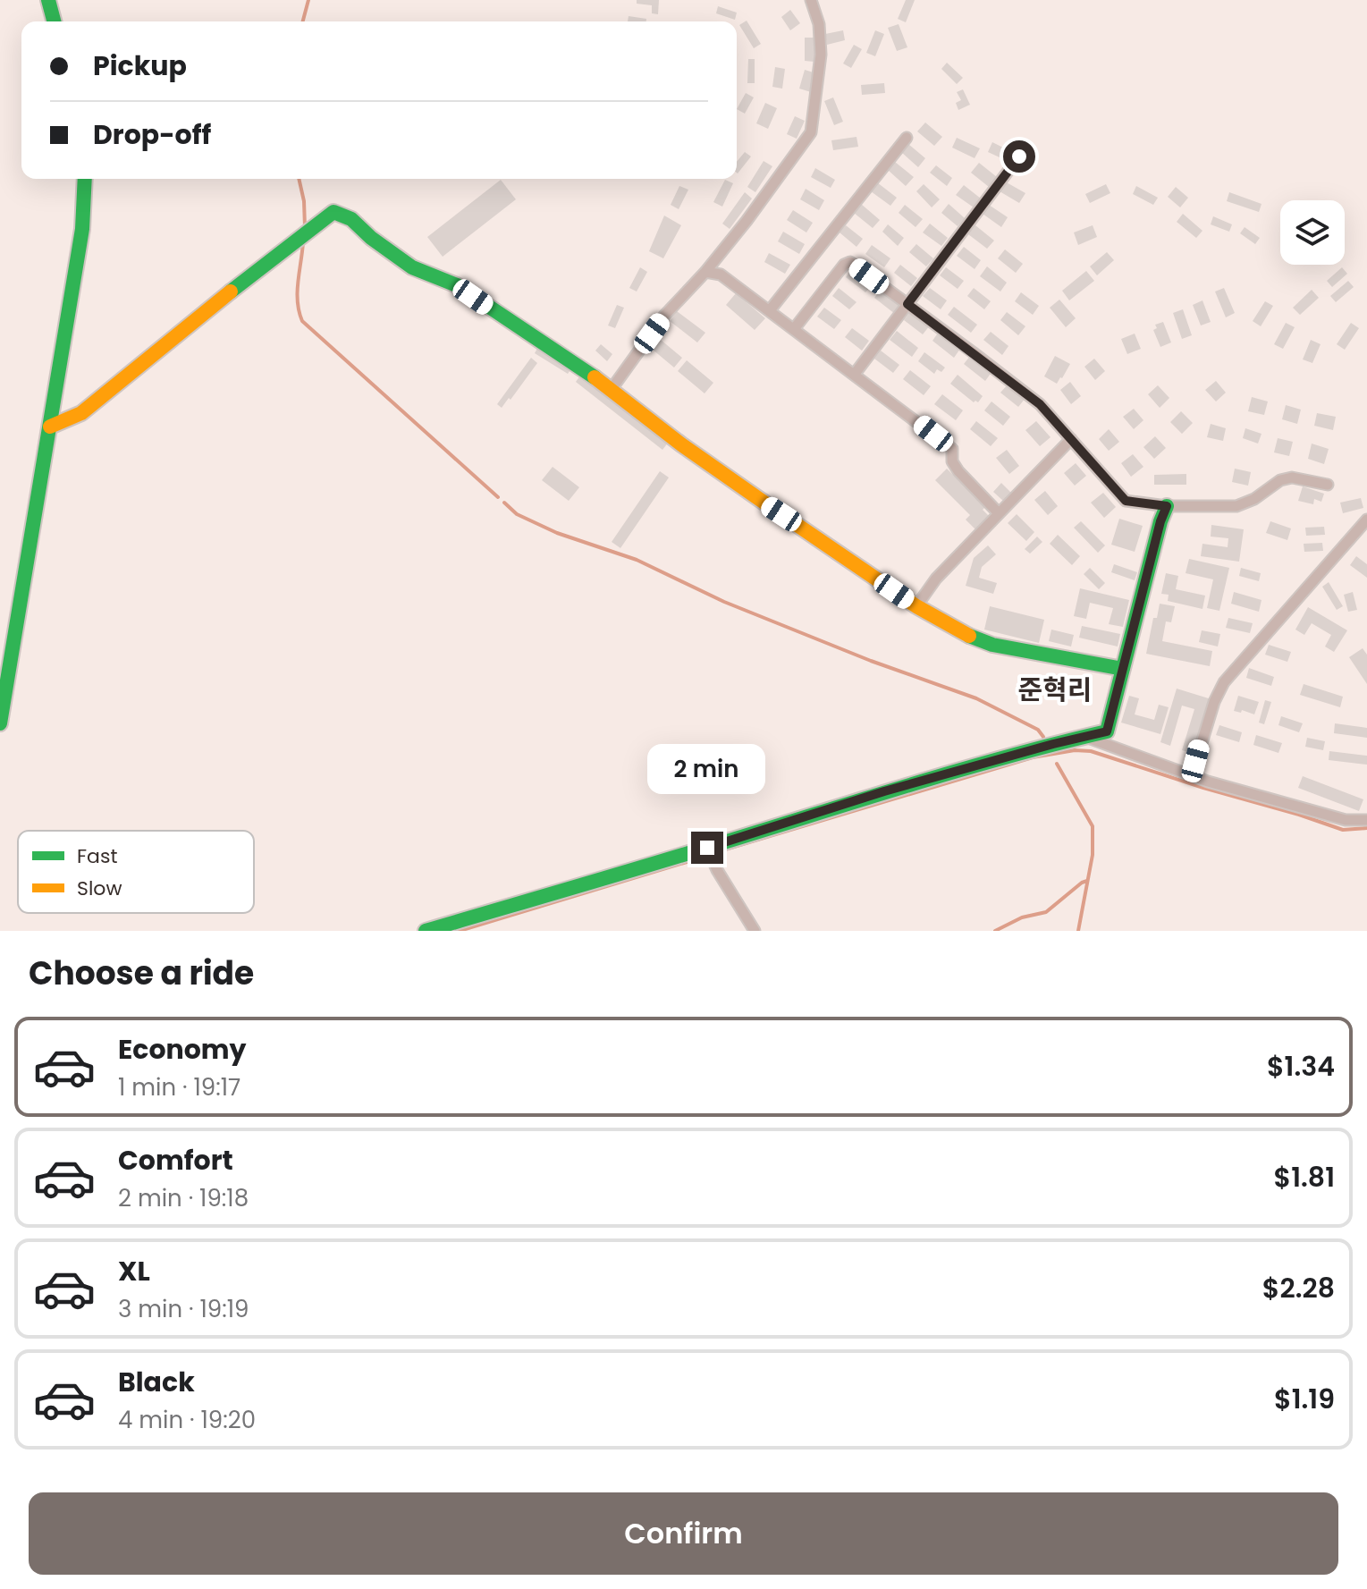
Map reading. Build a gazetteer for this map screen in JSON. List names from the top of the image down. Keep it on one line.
{"districts":["준혁리"],"legend":["Fast","Slow"],"page":{"banner":["Pickup","Drop-off"],"bubble":"2 min","heading":"Choose a ride","list":[{"name":"Economy","note":"1 min · 19:17","value":"$1.34"},{"name":"Comfort","note":"2 min · 19:18","value":"$1.81"},{"name":"XL","note":"3 min · 19:19","value":"$2.28"},{"name":"Black","note":"4 min · 19:20","value":"$1.19"}],"buttons":"Confirm"}}
